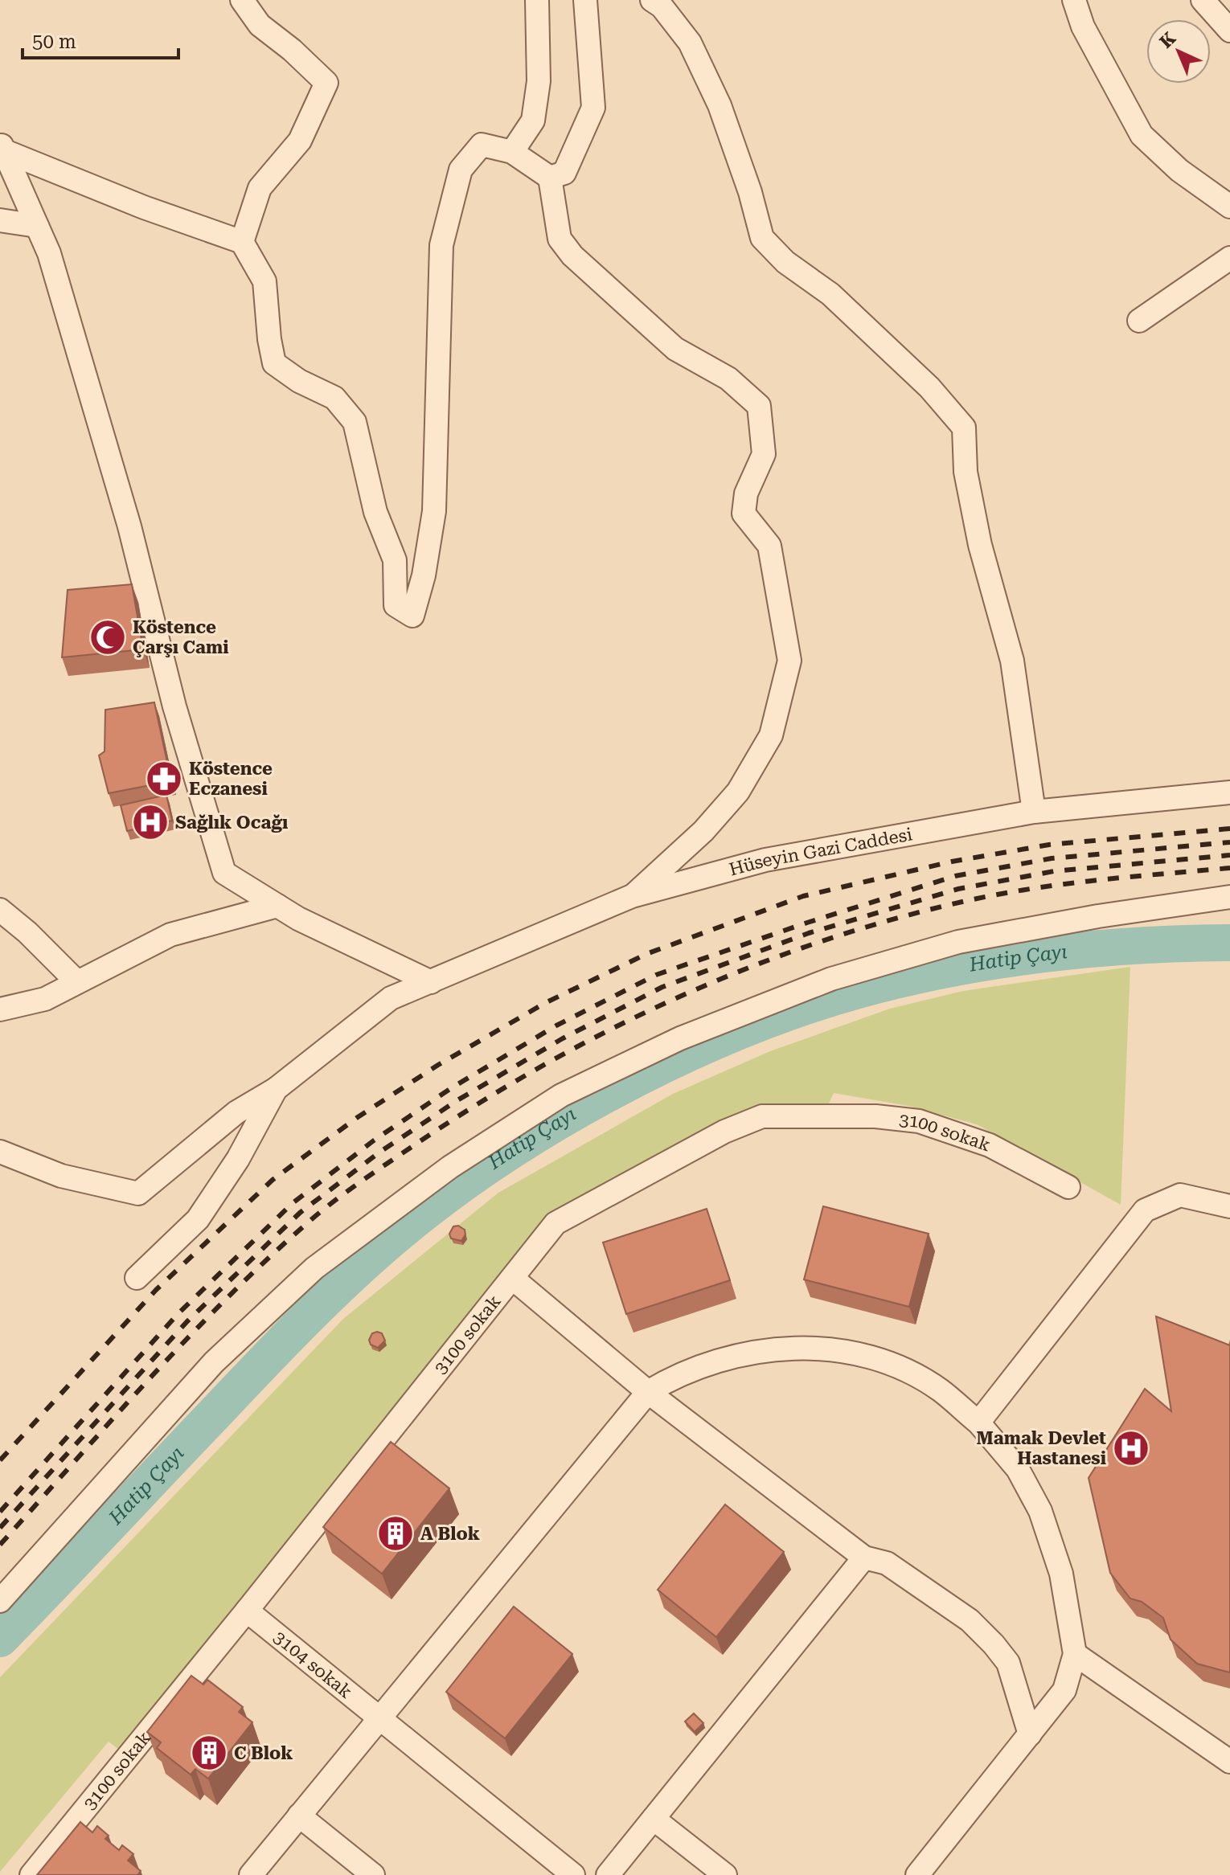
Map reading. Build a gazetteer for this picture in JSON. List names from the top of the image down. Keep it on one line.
{"streets":{"street":["Hüseyin Gazi Caddesi","3100 sokak","3104 sokak"]},"crossings":[["3100 sokak","3104 sokak"]],"water":["Hatip Çayı"],"places":{"mosque":["Köstence Çarşı Cami"],"pharmacy":["Köstence Eczanesi"],"hospital":["Sağlık Ocağı","Mamak Devlet Hastanesi"],"building":["A Blok","C Blok"]},"scale_bar":"50 m","north":"top left"}
